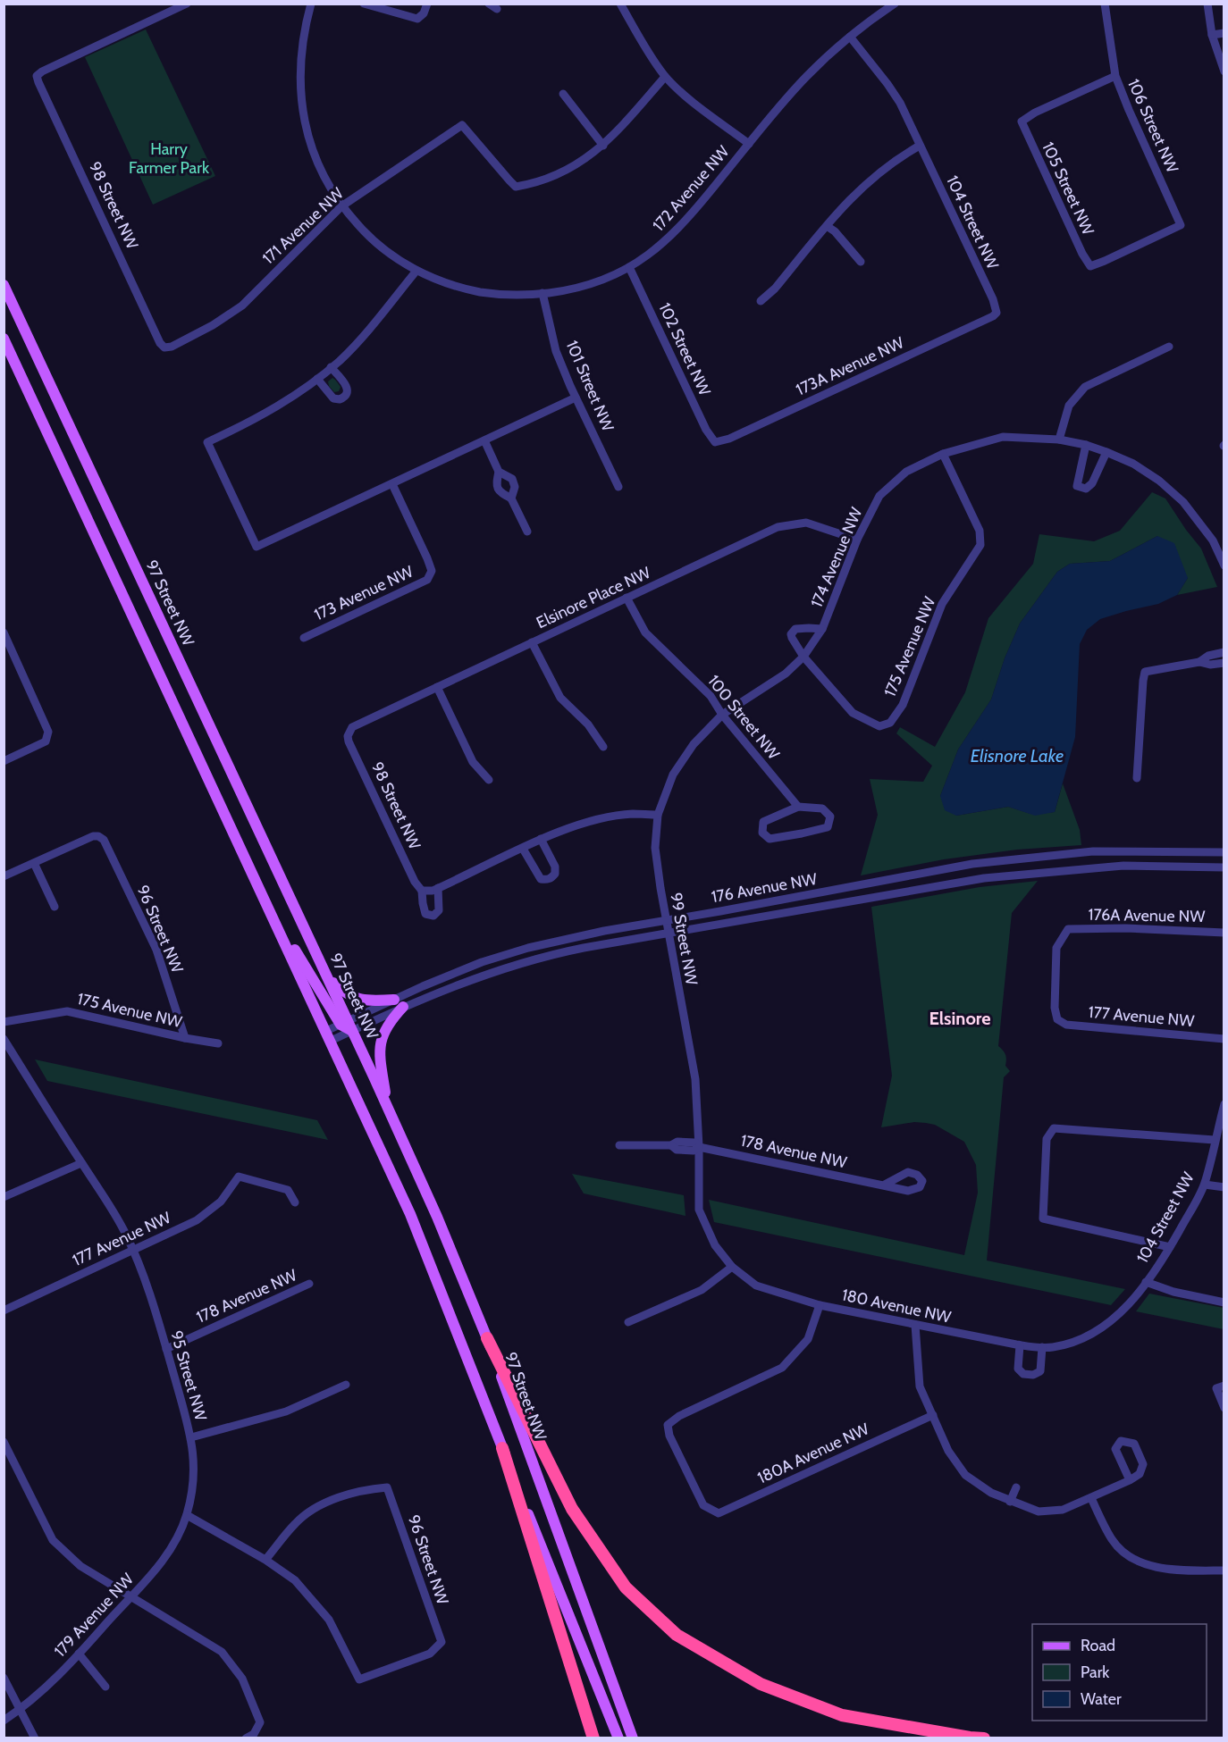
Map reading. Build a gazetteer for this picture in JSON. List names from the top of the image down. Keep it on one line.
{"streets":{"main road":["97 Street NW"],"street":["106 Street NW","172 Avenue NW","105 Street NW","98 Street NW","104 Street NW","171 Avenue NW","102 Street NW","173A Avenue NW","101 Street NW","174 Avenue NW","173 Avenue NW","Elsinore Place NW","175 Avenue NW","100 Street NW","176 Avenue NW","176A Avenue NW","96 Street NW","99 Street NW","177 Avenue NW","178 Avenue NW","180 Avenue NW","95 Street NW","180A Avenue NW","179 Avenue NW"]},"crossings":[["106 Street NW","105 Street NW"],["172 Avenue NW","104 Street NW"],["172 Avenue NW","102 Street NW"],["172 Avenue NW","101 Street NW"],["98 Street NW","171 Avenue NW"],["98 Street NW","Elsinore Place NW"],["104 Street NW","173A Avenue NW"],["104 Street NW","180 Avenue NW"],["102 Street NW","173A Avenue NW"],["174 Avenue NW","Elsinore Place NW"],["174 Avenue NW","175 Avenue NW"],["174 Avenue NW","100 Street NW"],["174 Avenue NW","99 Street NW"],["Elsinore Place NW","100 Street NW"],["97 Street NW","176 Avenue NW"],["175 Avenue NW","96 Street NW"],["176 Avenue NW","99 Street NW"],["176A Avenue NW","177 Avenue NW"],["99 Street NW","178 Avenue NW"],["99 Street NW","180 Avenue NW"],["177 Avenue NW","95 Street NW"],["178 Avenue NW","95 Street NW"],["180 Avenue NW","180A Avenue NW"],["95 Street NW","179 Avenue NW"]],"districts":["Elsinore"],"water":["Elisnore Lake"],"parks":["Harry Farmer Park"],"legend":["Road","Park","Water"]}
